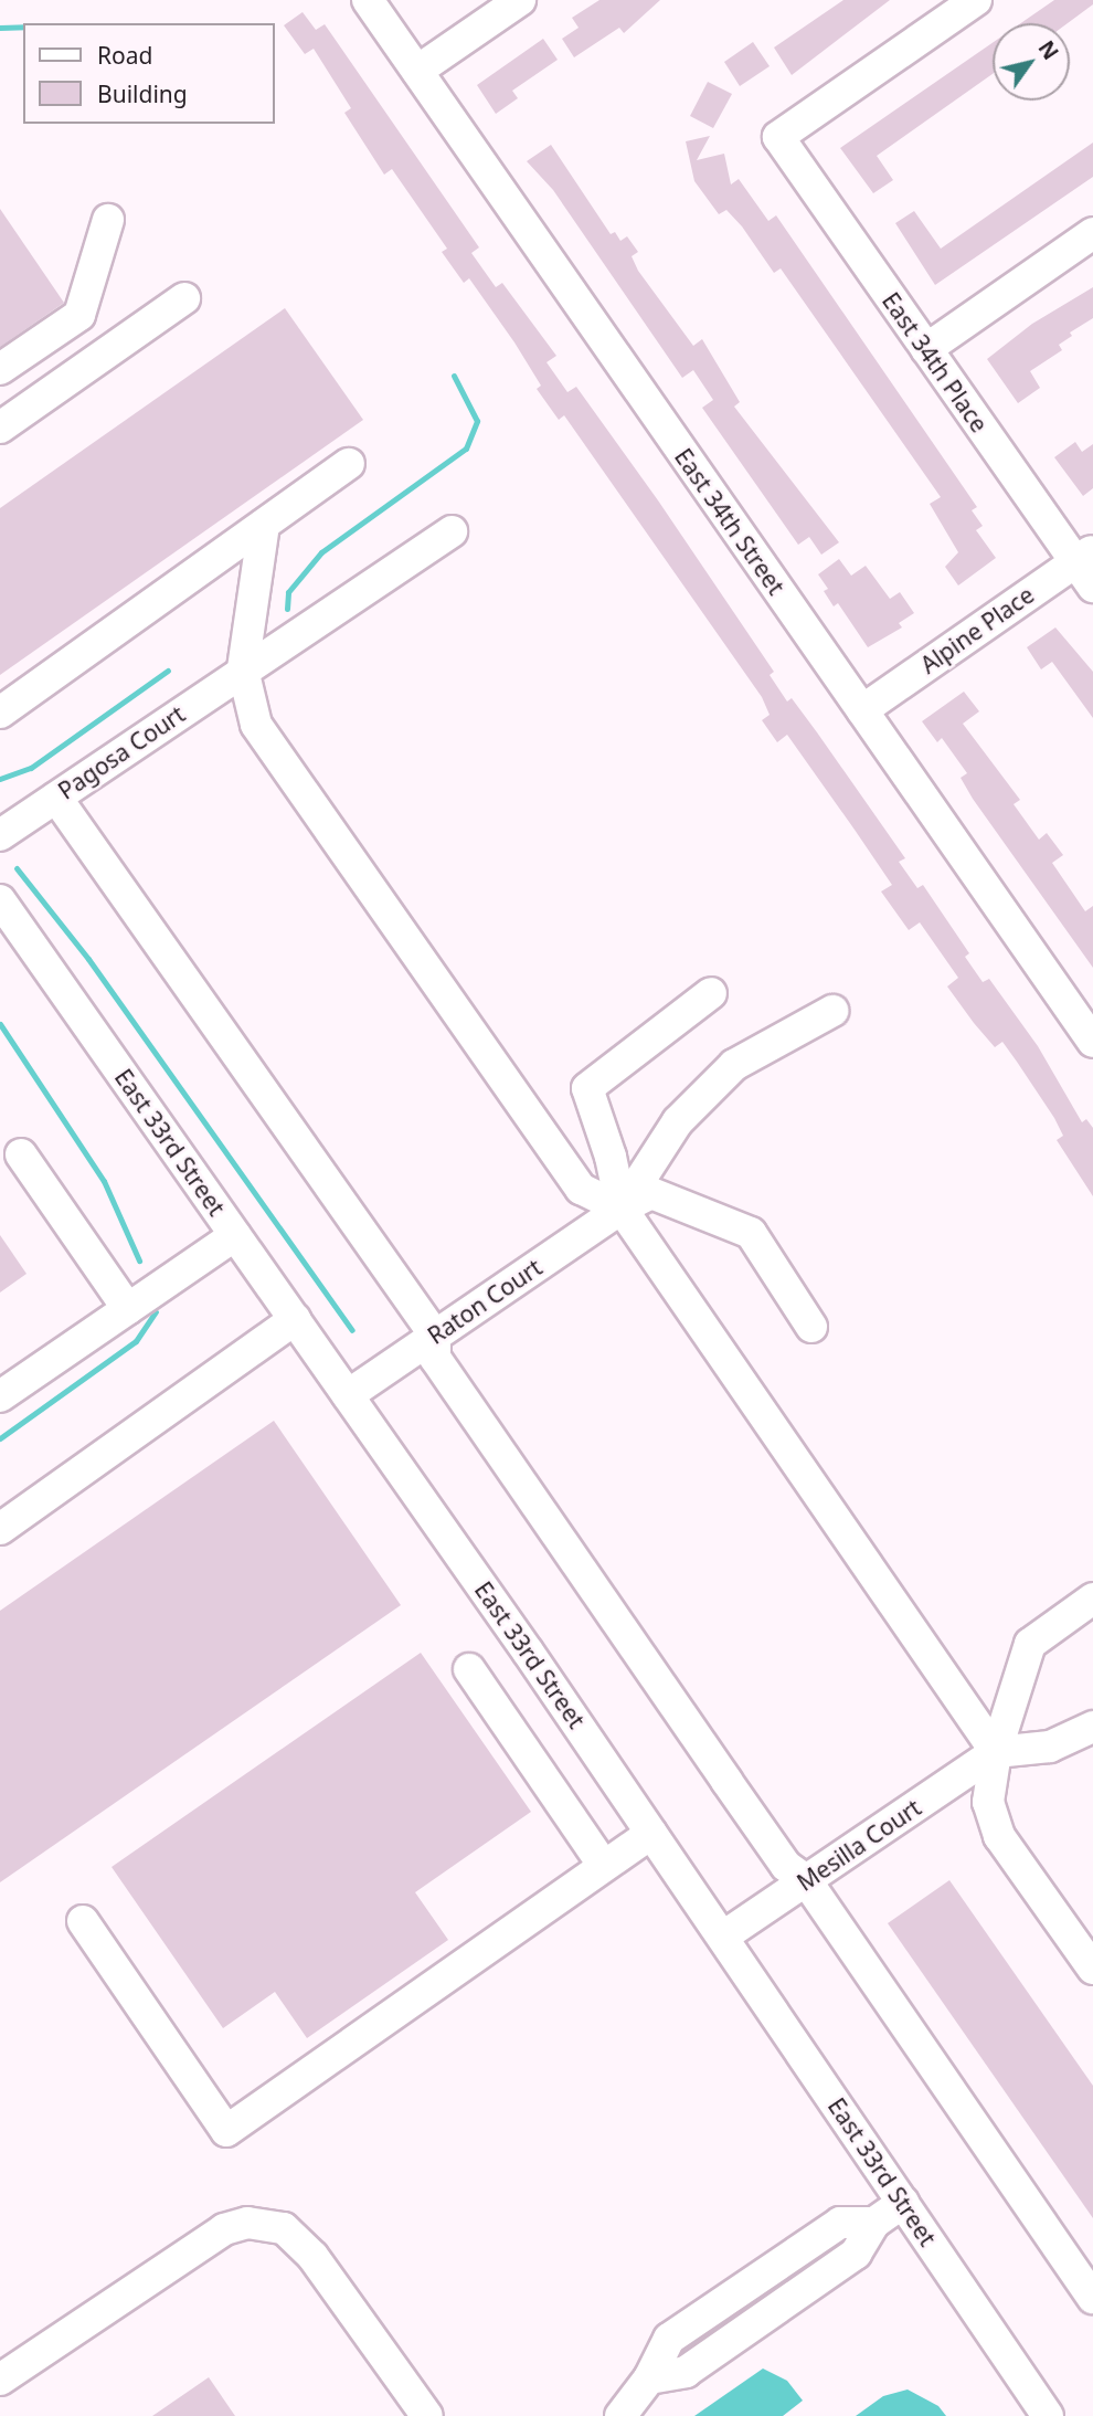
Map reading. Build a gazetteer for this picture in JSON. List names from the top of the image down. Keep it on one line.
{"streets":{"street":["East 34th Place","East 34th Street","Alpine Place","Pagosa Court","East 33rd Street","Raton Court","Mesilla Court"]},"crossings":[["East 34th Place","Alpine Place"],["East 34th Street","Alpine Place"],["East 33rd Street","Raton Court"],["East 33rd Street","Mesilla Court"]],"legend":["Road","Building"],"north":"top right"}
